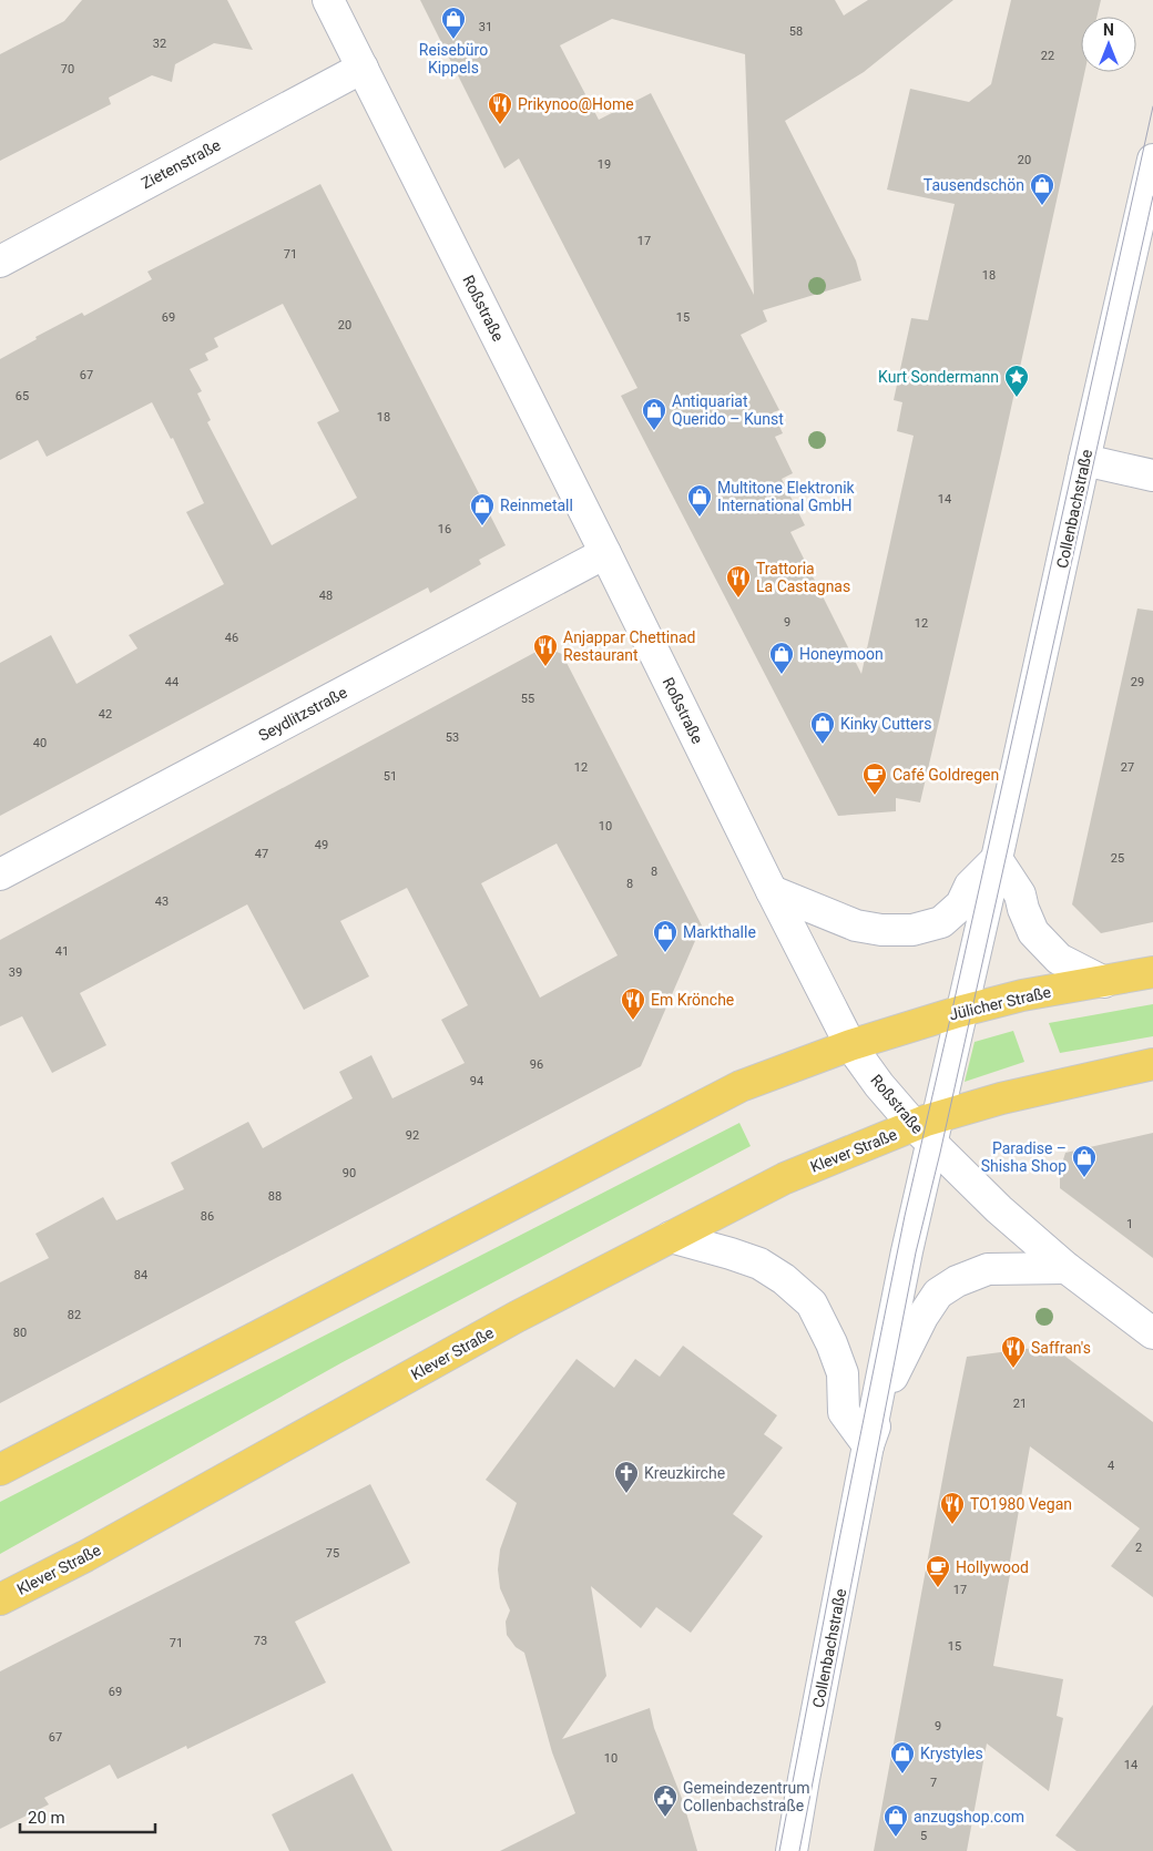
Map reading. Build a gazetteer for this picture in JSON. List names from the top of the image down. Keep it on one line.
{"streets":{"main road":["Jülicher Straße","Klever Straße"],"street":["Zietenstraße","Roßstraße","Collenbachstraße","Seydlitzstraße"]},"crossings":[["Zietenstraße","Roßstraße"],["Roßstraße","Collenbachstraße"],["Roßstraße","Seydlitzstraße"],["Roßstraße","Jülicher Straße"],["Roßstraße","Klever Straße"],["Collenbachstraße","Jülicher Straße"],["Collenbachstraße","Klever Straße"]],"places":{"shop":["Reisebüro Kippels","Tausendschön","Antiquariat Querido – Kunst","Multitone Elektronik International GmbH","Reinmetall","Honeymoon","Kinky Cutters","Markthalle","Paradise – Shisha Shop","Krystyles","anzugshop.com"],"restaurant":["Prikynoo@Home","Trattoria La Castagnas","Anjappar Chettinad Restaurant","Em Krönche","Saffran's","TO1980 Vegan"],"place":["Kurt Sondermann"],"cafe":["Café Goldregen","Hollywood"],"church":["Kreuzkirche"],"public building":["Gemeindezentrum Collenbachstraße"]},"house_numbers":["31","58","32","22","70","20","19","17","71","18","69","15","20","67","65","18","14","16","48","9","12","46","44","29","55","42","53","40","12","27","51","10","49","47","25","8","8","43","41","39","96","94","92","90","88","86","1","84","82","80","21","4","2","75","17","73","71","15","69","9","67","10","14","7","5"],"scale_bar":"20 m","north":"top"}
